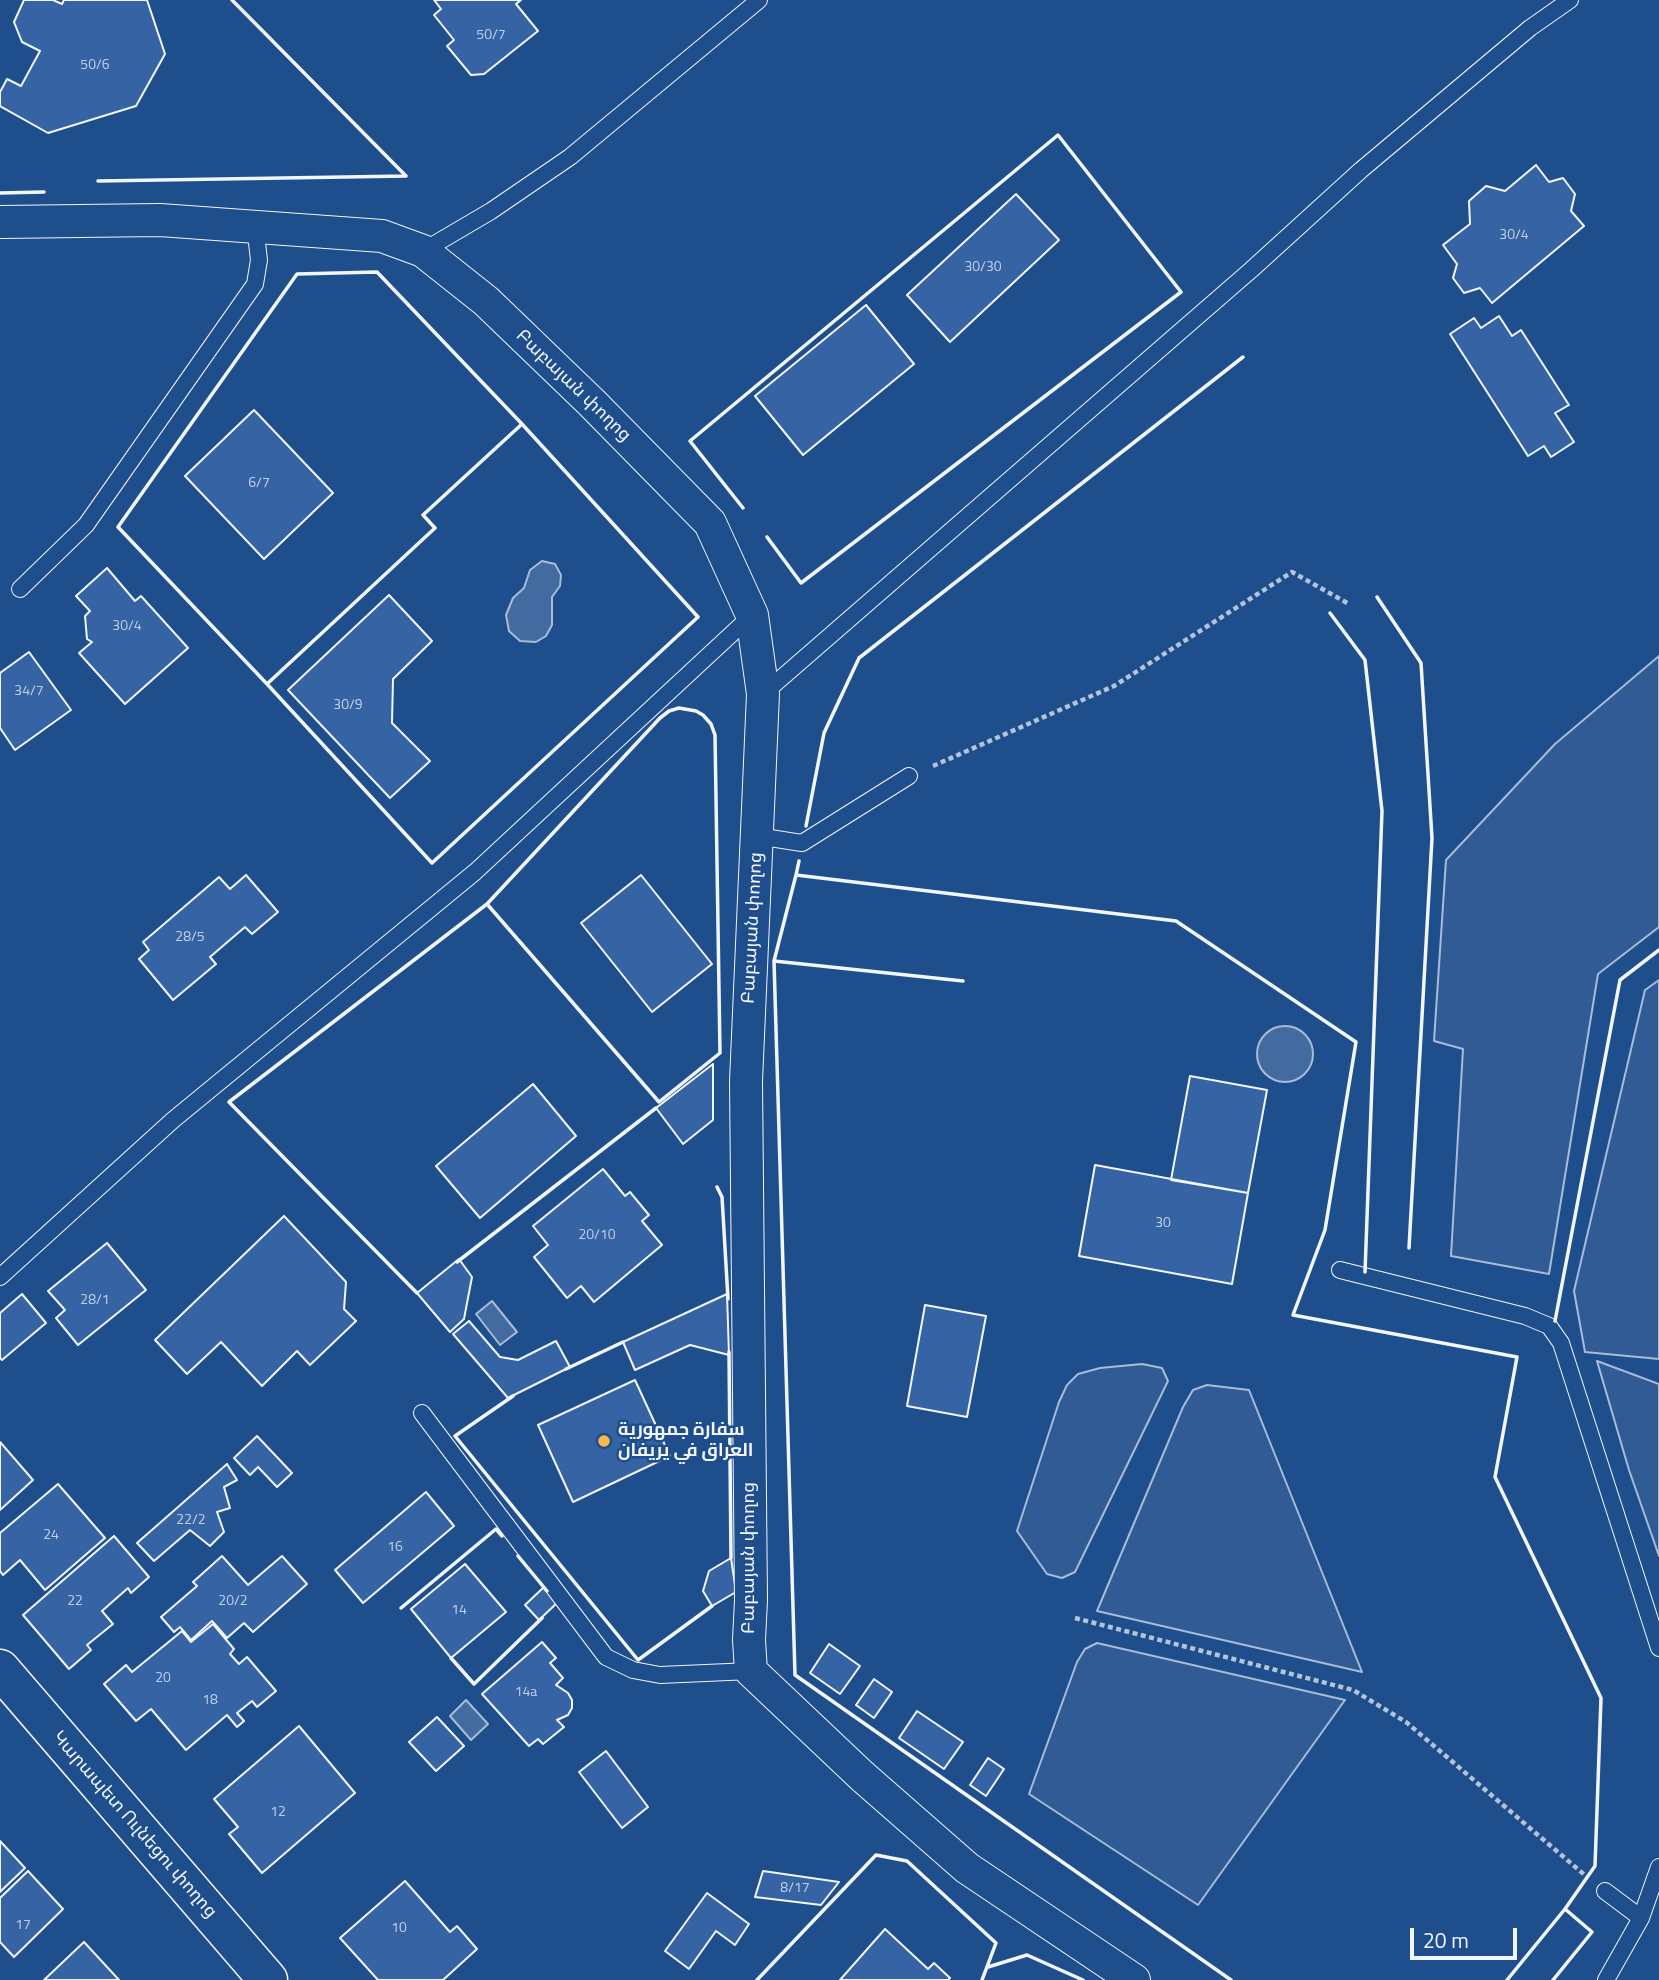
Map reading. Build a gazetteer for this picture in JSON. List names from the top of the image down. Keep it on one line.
{"streets":{"street":["Բաբայան փողոց","Կարապետ Ուլնեցու փողոց"]},"places":["سفارة جمهورية العراق في يريفان"],"house_numbers":["50/7","50/6","30/4","30/30","6/7","30/4","34/7","30/9","28/5","30","20/10","28/1","22/2","24","16","22","20/2","14","20","14a","18","12","8/17","17","10"],"scale_bar":"20 m"}
